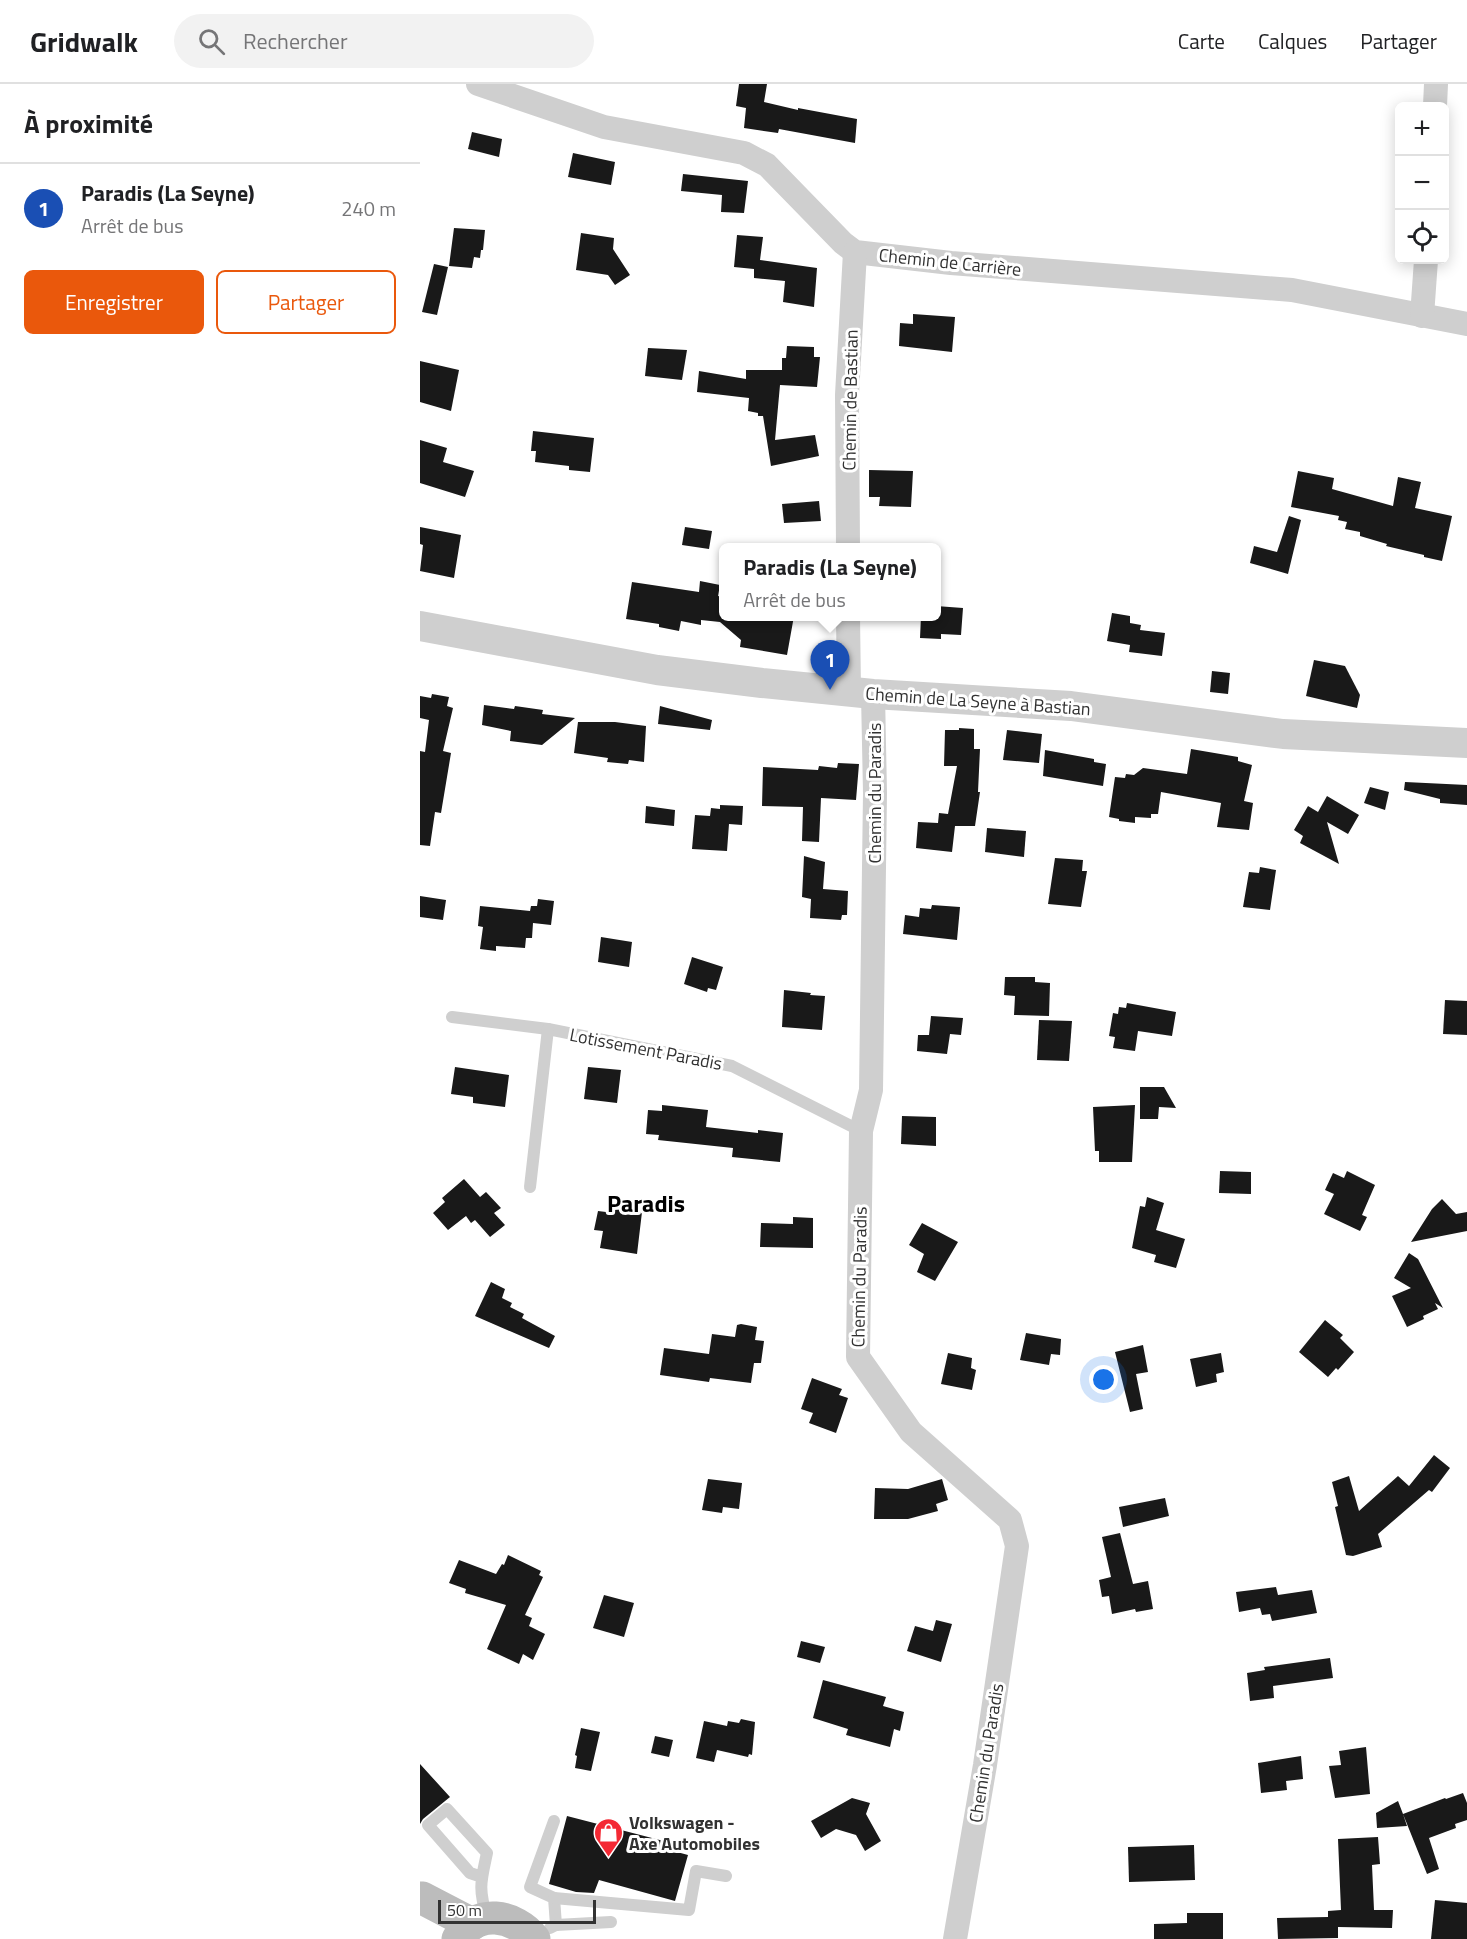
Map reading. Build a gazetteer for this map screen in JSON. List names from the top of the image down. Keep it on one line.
{"streets":{"street":["Chemin de Carrière","Chemin de Bastian","Chemin de La Seyne à Bastian","Chemin du Paradis"],"lane":["Lotissement Paradis"]},"crossings":[["Chemin de Carrière","Chemin de Bastian"],["Chemin de La Seyne à Bastian","Chemin du Paradis"],["Chemin du Paradis","Lotissement Paradis"]],"districts":["Paradis"],"places":{"shop":["Volkswagen - Axe Automobiles"]},"scale_bar":"50 m","page":{"header":"Gridwalk","search":"Rechercher","nav":["Carte","Calques","Partager"],"heading":"À proximité","map_buttons":["+","−"],"list":[{"mark":"1","name":"Paradis (La Seyne)","note":"Arrêt de bus","value":"240 m"}],"buttons":["Enregistrer","Partager"],"popup":["Paradis (La Seyne)","Arrêt de bus"],"pins":"1","scale":"50 m"}}
